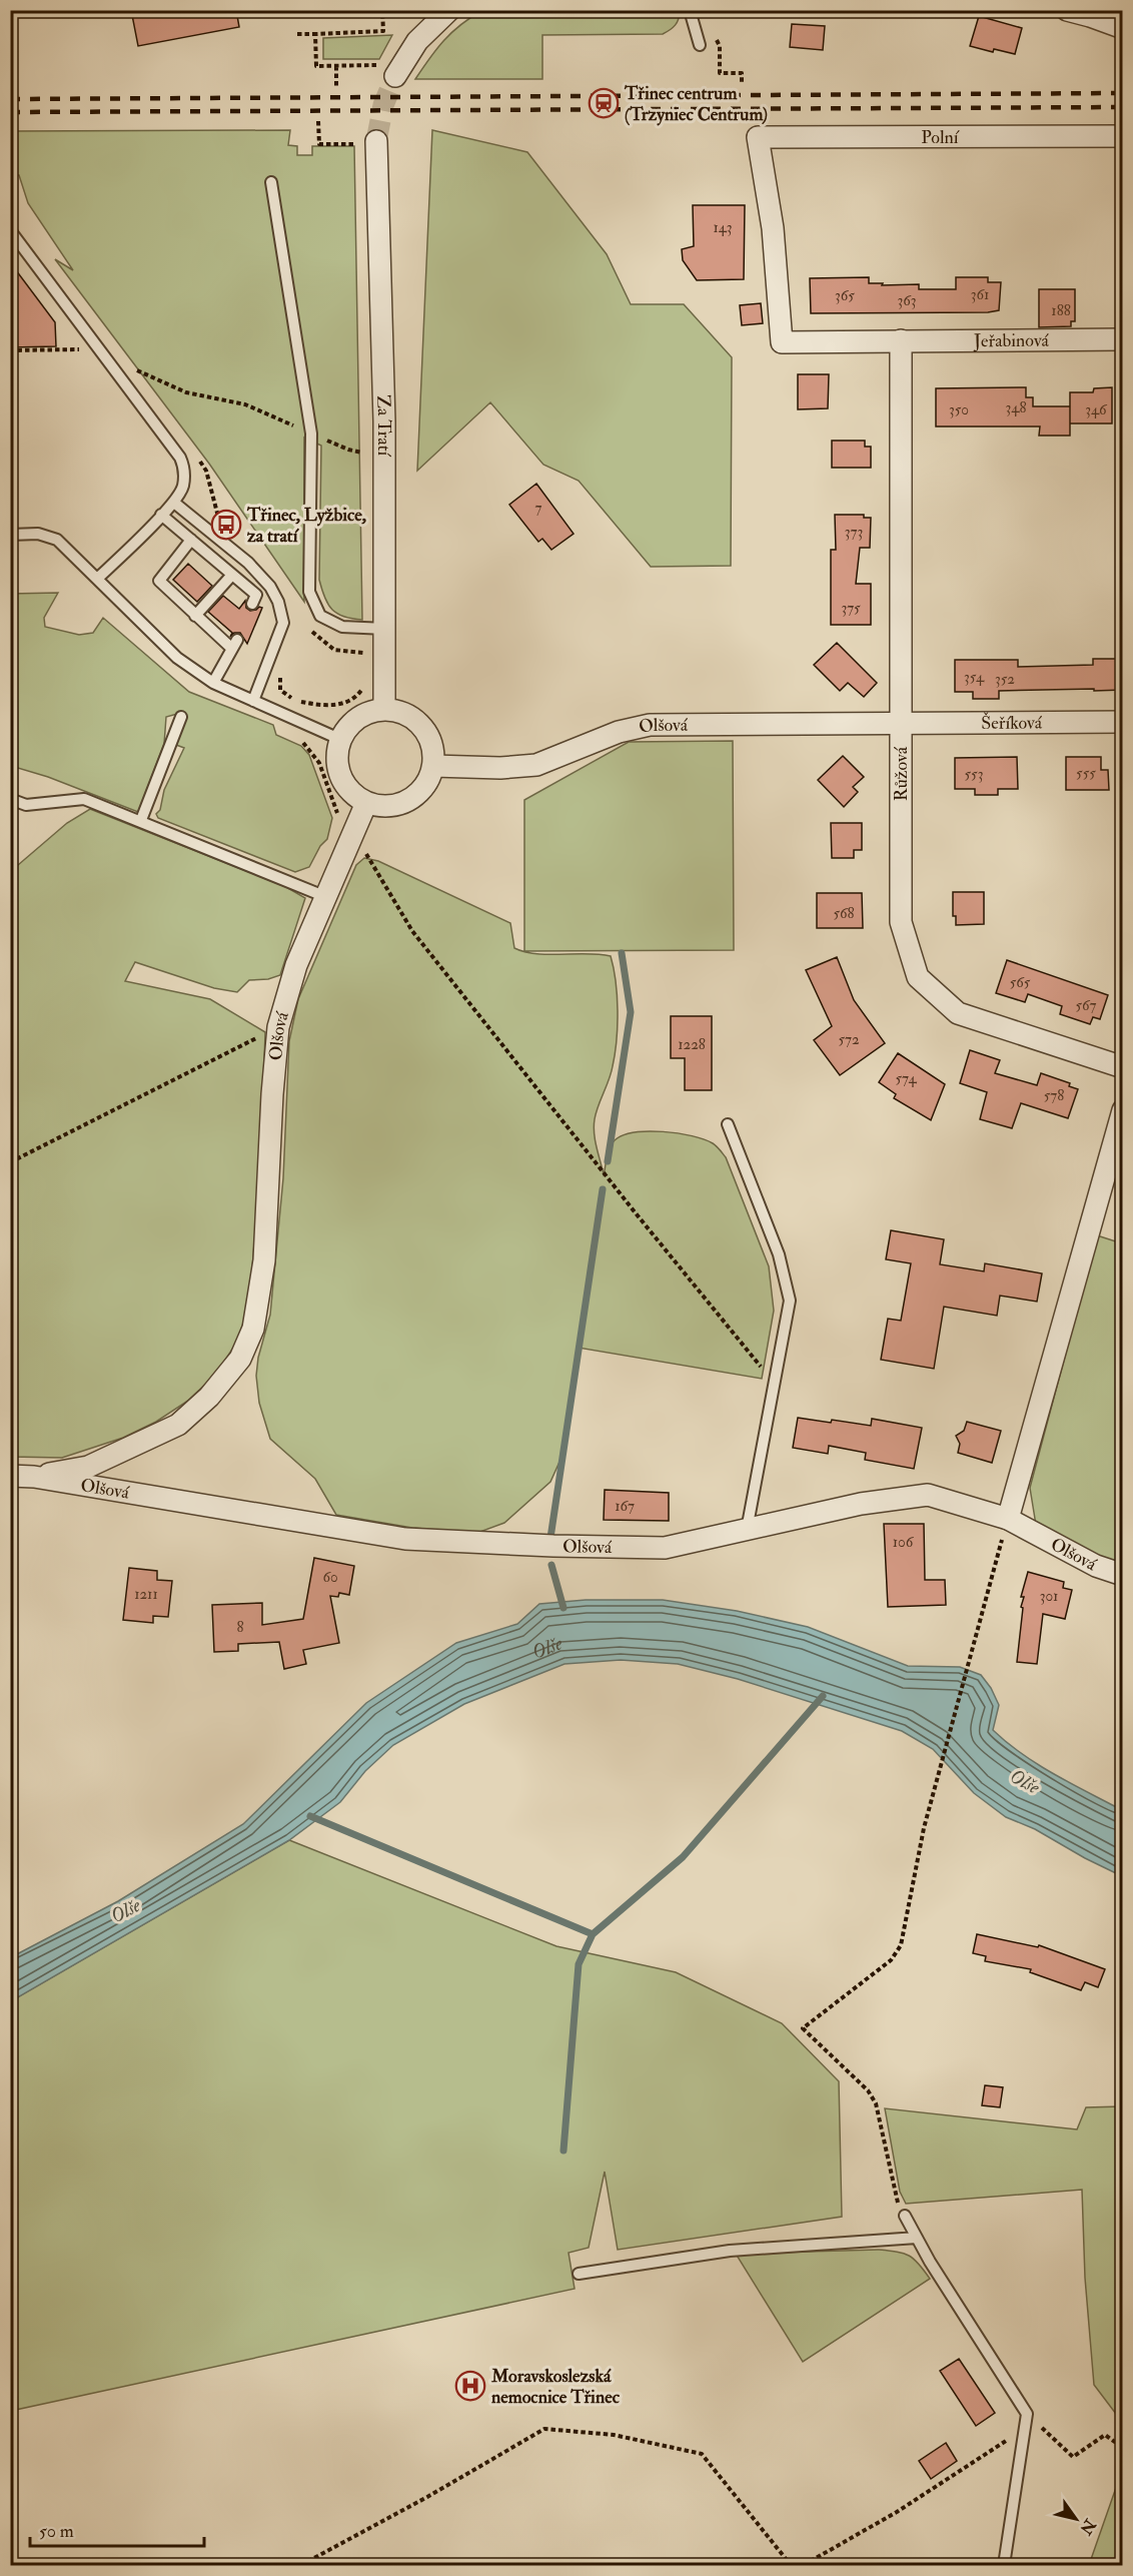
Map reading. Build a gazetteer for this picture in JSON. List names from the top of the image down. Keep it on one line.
{"streets":{"street":["Polní","Jeřabinová","Za Tratí","Šeříková","Olšová","Růžová"]},"crossings":[["Polní","Jeřabinová"],["Jeřabinová","Růžová"],["Za Tratí","Olšová"],["Šeříková","Olšová"],["Šeříková","Růžová"],["Olšová","Růžová"]],"water":["Olše"],"places":{"station":["Třinec centrum (Trzyniec Centrum)"],"bus stop":["Třinec, Lyžbice, za tratí"],"hospital":["Moravskoslezská nemocnice Třinec"]},"house_numbers":["143","361","365","363","188","348","350","346","7","373","375","354","352","555","553","568","565","567","572","1228","574","578","167","106","60","1211","301","8"],"scale_bar":"50 m","north":"bottom right"}
